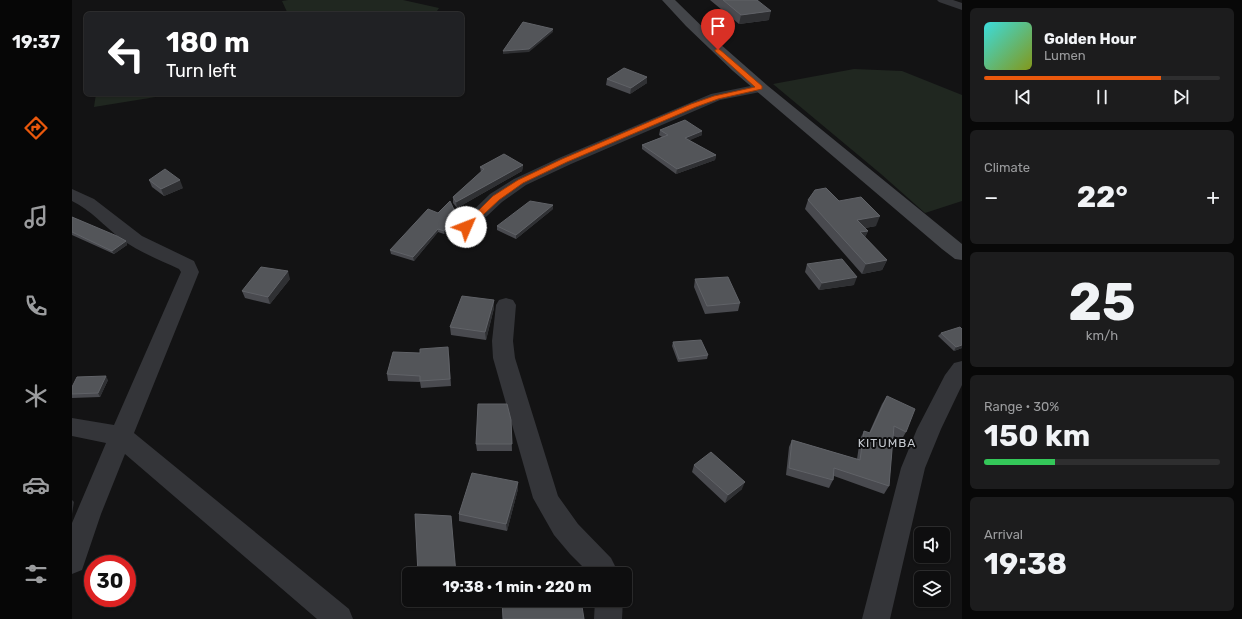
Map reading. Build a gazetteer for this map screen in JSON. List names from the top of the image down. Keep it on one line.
{"districts":["KITUMBA"],"page":{"tabs":"19:37","turn":["180 m","Turn left"],"song":["Golden Hour","Lumen"],"tile":["Climate",["25","km/h"],["Range · 30%","150 km"],["Arrival","19:38"]],"heat":["−","22°","+"],"limit":"30","trip":"19:38 · 1 min · 220 m"}}
